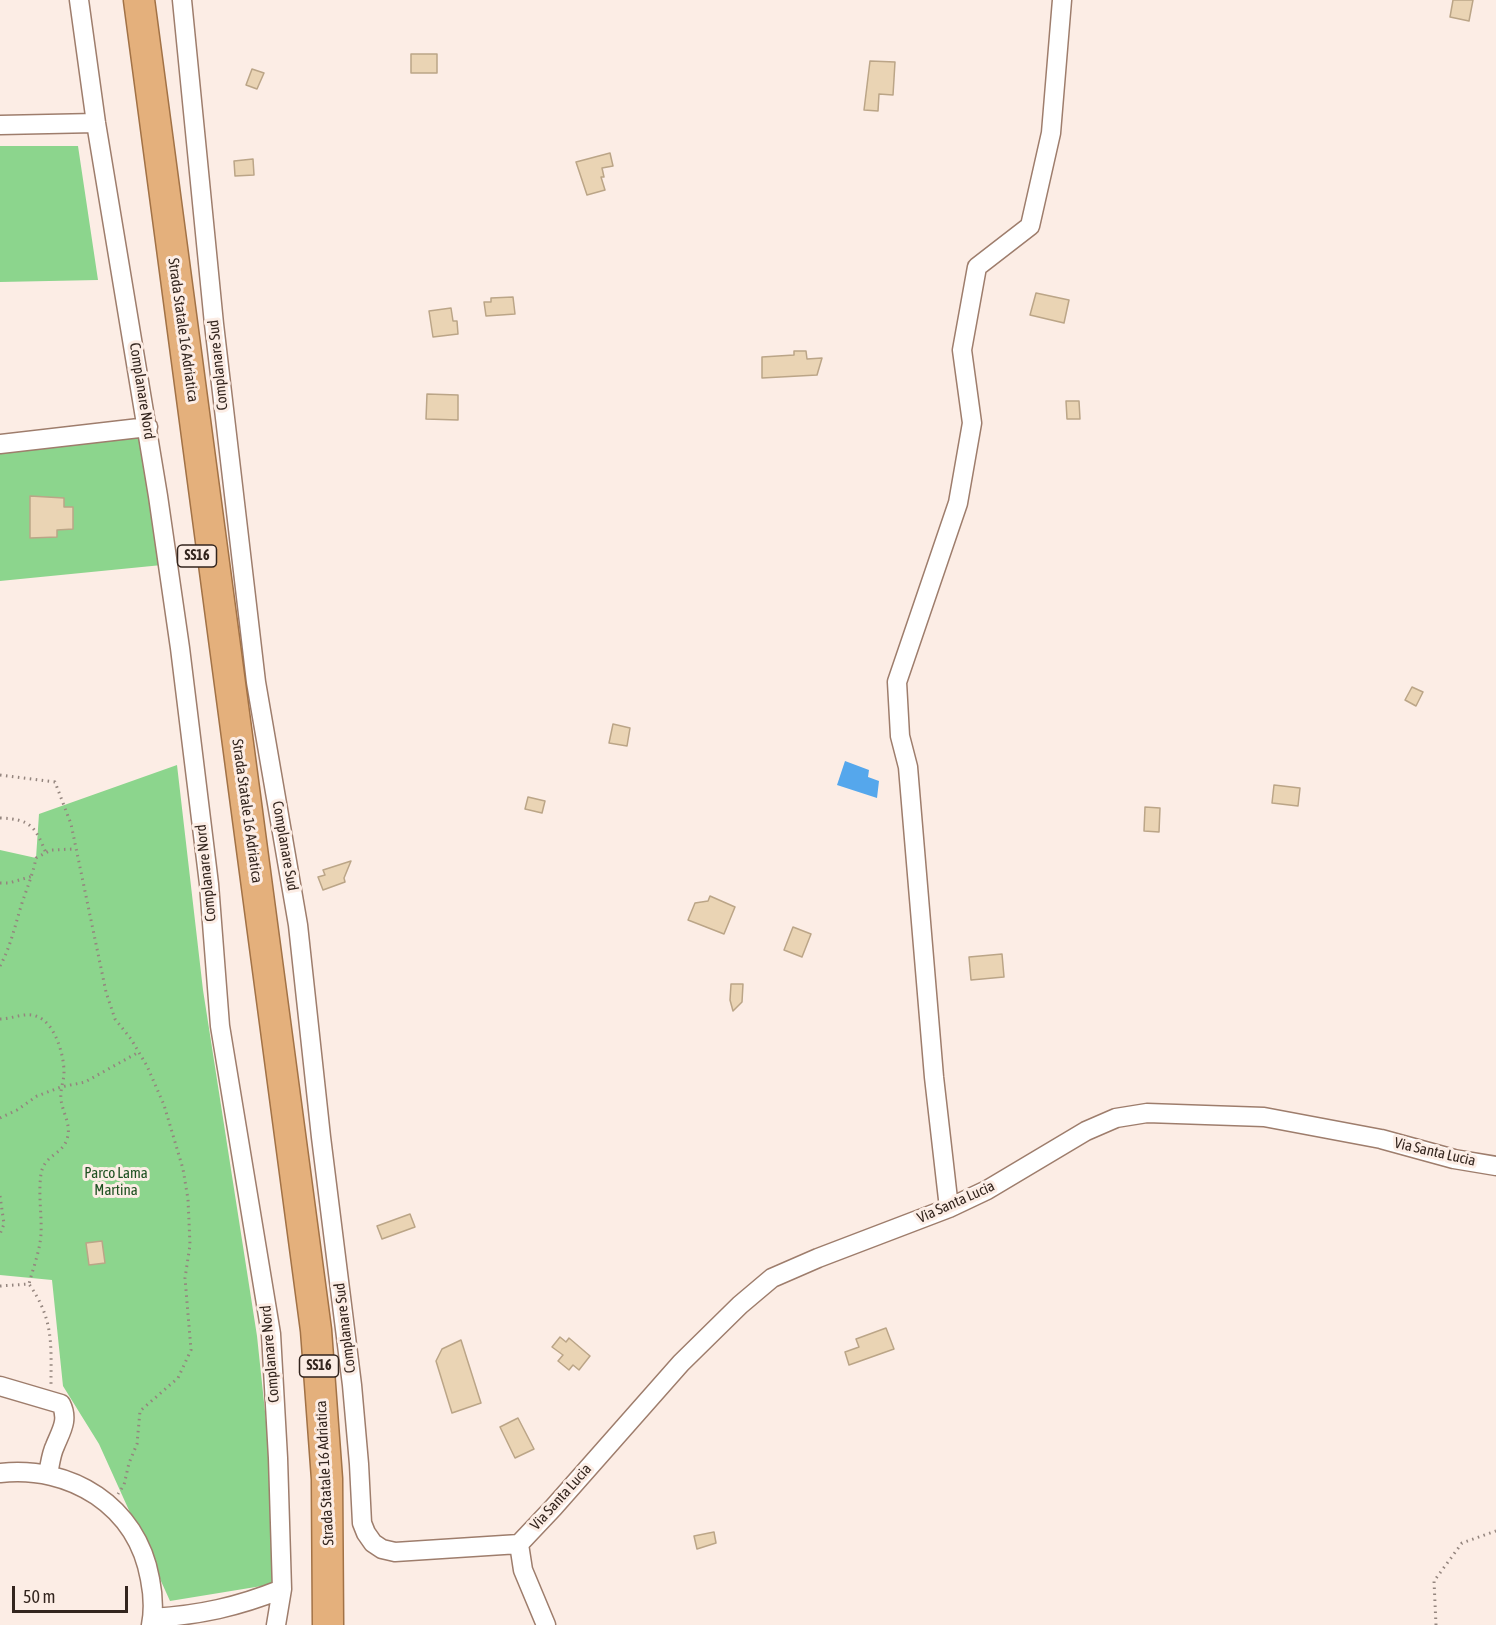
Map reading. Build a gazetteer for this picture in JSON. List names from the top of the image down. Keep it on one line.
{"streets":{"highway":["Strada Statale 16 Adriatica","SS16"],"street":["Complanare Sud","Complanare Nord","Via Santa Lucia"]},"crossings":[["Complanare Sud","Via Santa Lucia"]],"parks":["Parco Lama Martina"],"scale_bar":"50 m"}
